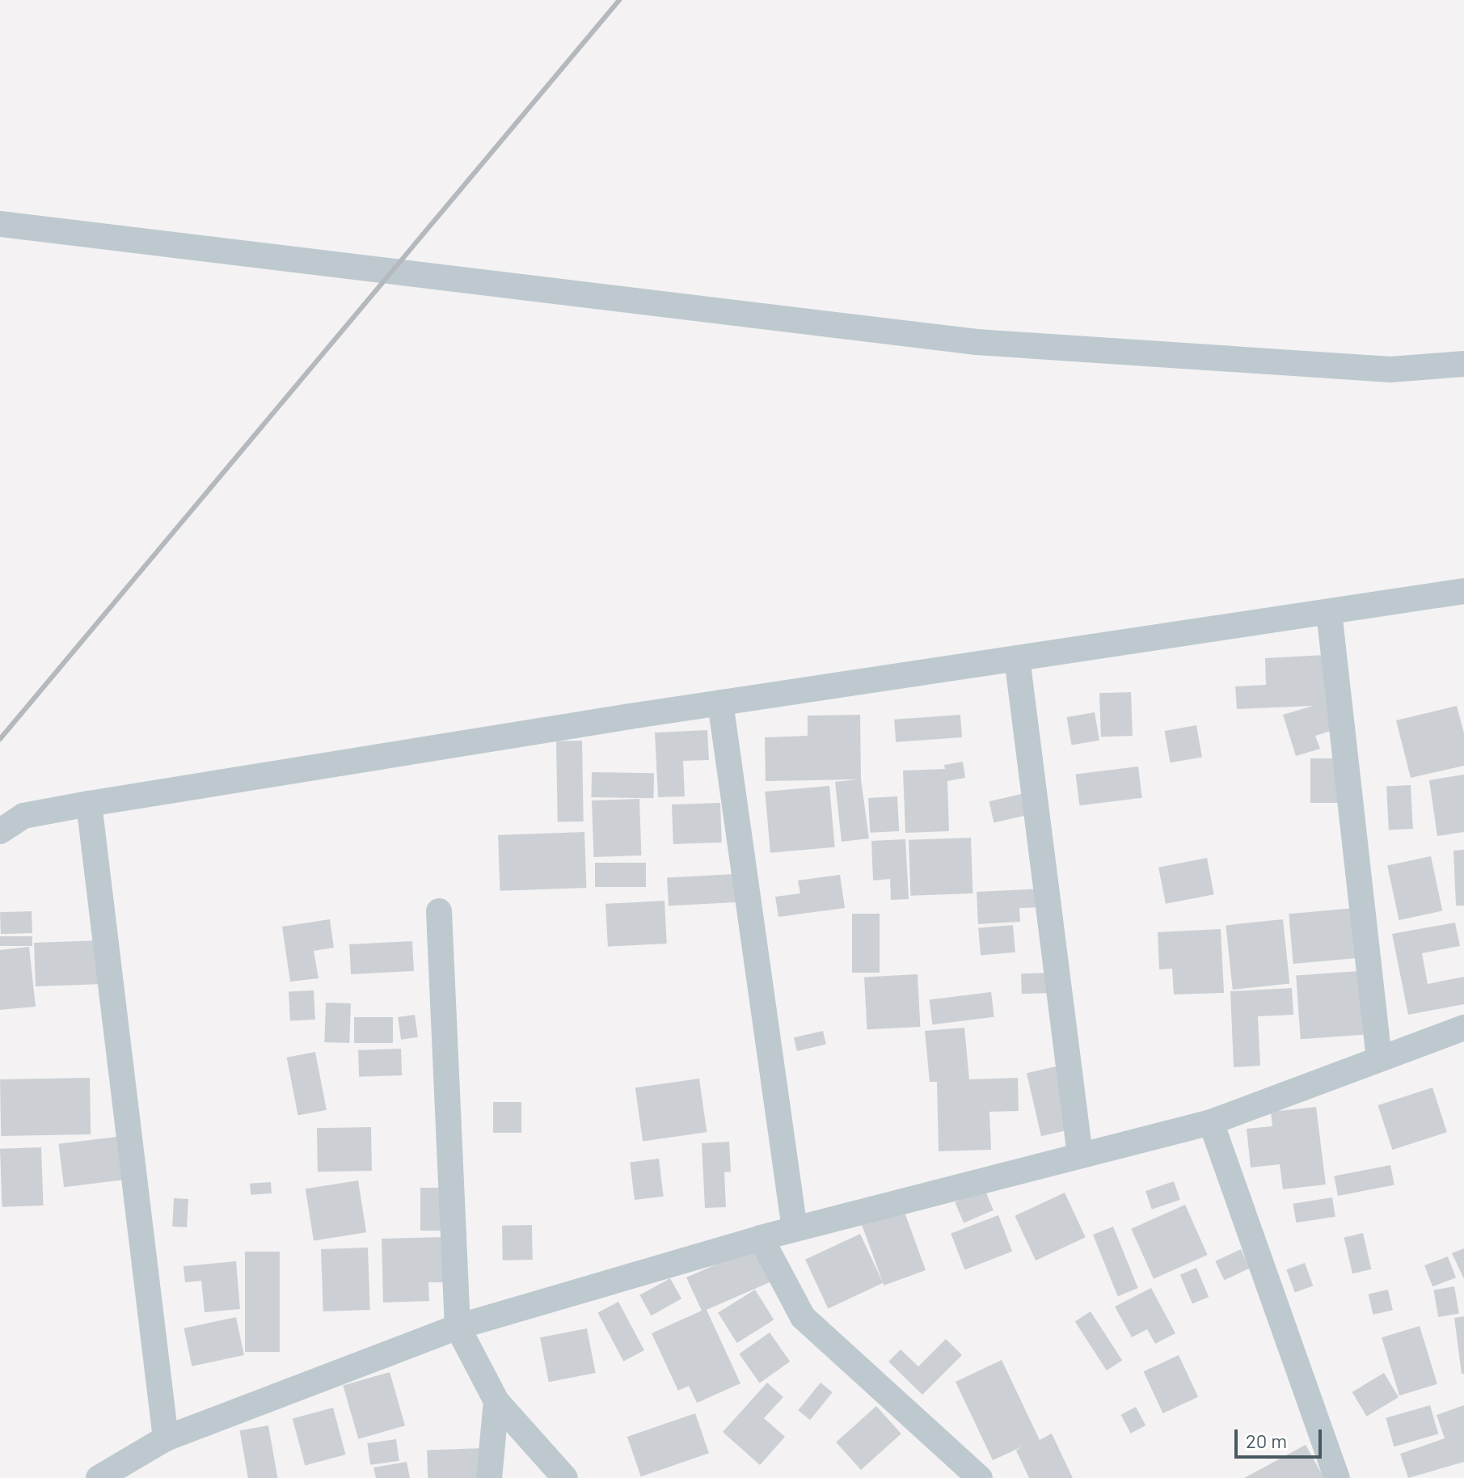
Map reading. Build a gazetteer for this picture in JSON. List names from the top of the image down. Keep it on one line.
{"scale_bar":"20 m"}
